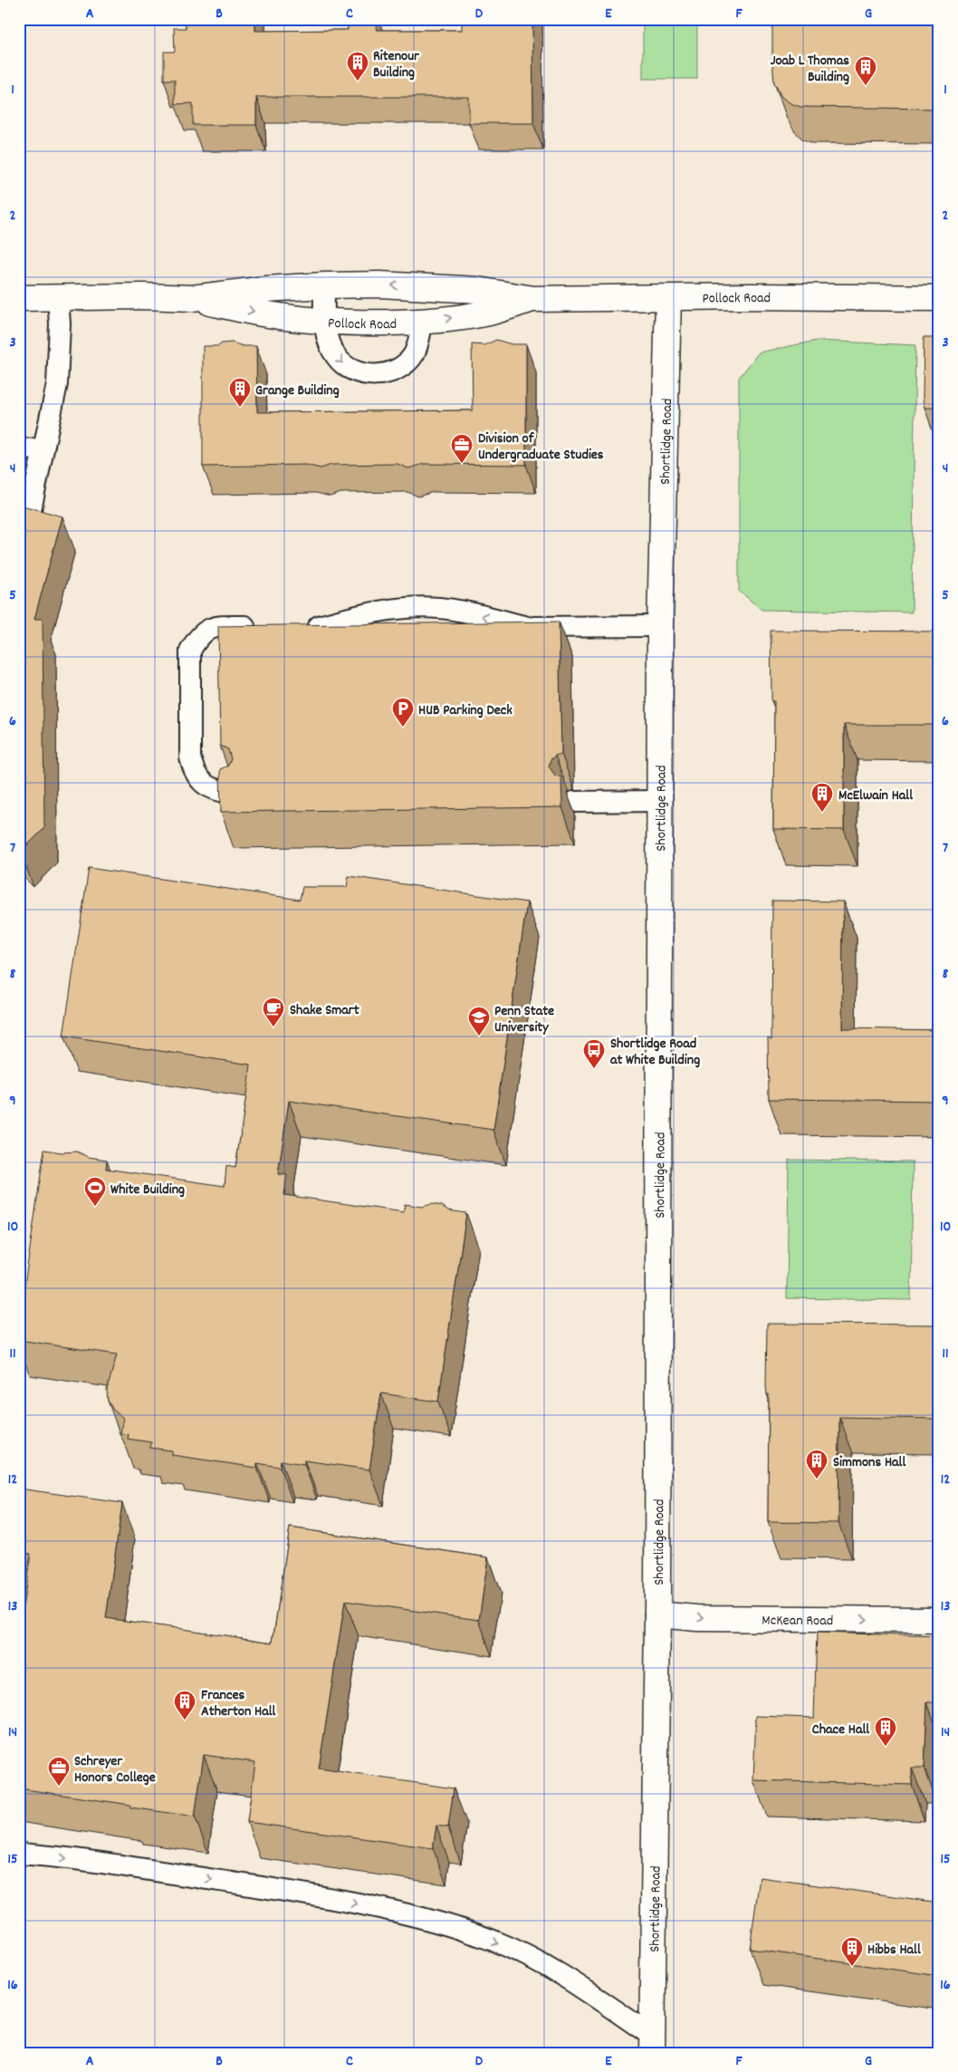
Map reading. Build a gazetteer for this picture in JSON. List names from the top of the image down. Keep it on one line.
{"streets":{"street":["Pollock Road","Shortlidge Road","McKean Road"]},"crossings":[["Pollock Road","Shortlidge Road"],["Shortlidge Road","McKean Road"]],"one_way":["McKean Road"],"places":{"building":["Ritenour Building","Joab L Thomas Building","Grange Building","McElwain Hall","Simmons Hall","Frances Atherton Hall","Chace Hall","Hibbs Hall"],"office":["Division of Undergraduate Studies","Schreyer Honors College"],"parking":["HUB Parking Deck"],"cafe":["Shake Smart"],"school or university":["Penn State University"],"bus stop":["Shortlidge Road at White Building"],"sports":["White Building"]},"grid":{"columns":["A","B","C","D","E","F","G"],"rows":["1","2","3","4","5","6","7","8","9","10","11","12","13","14","15","16"]}}
